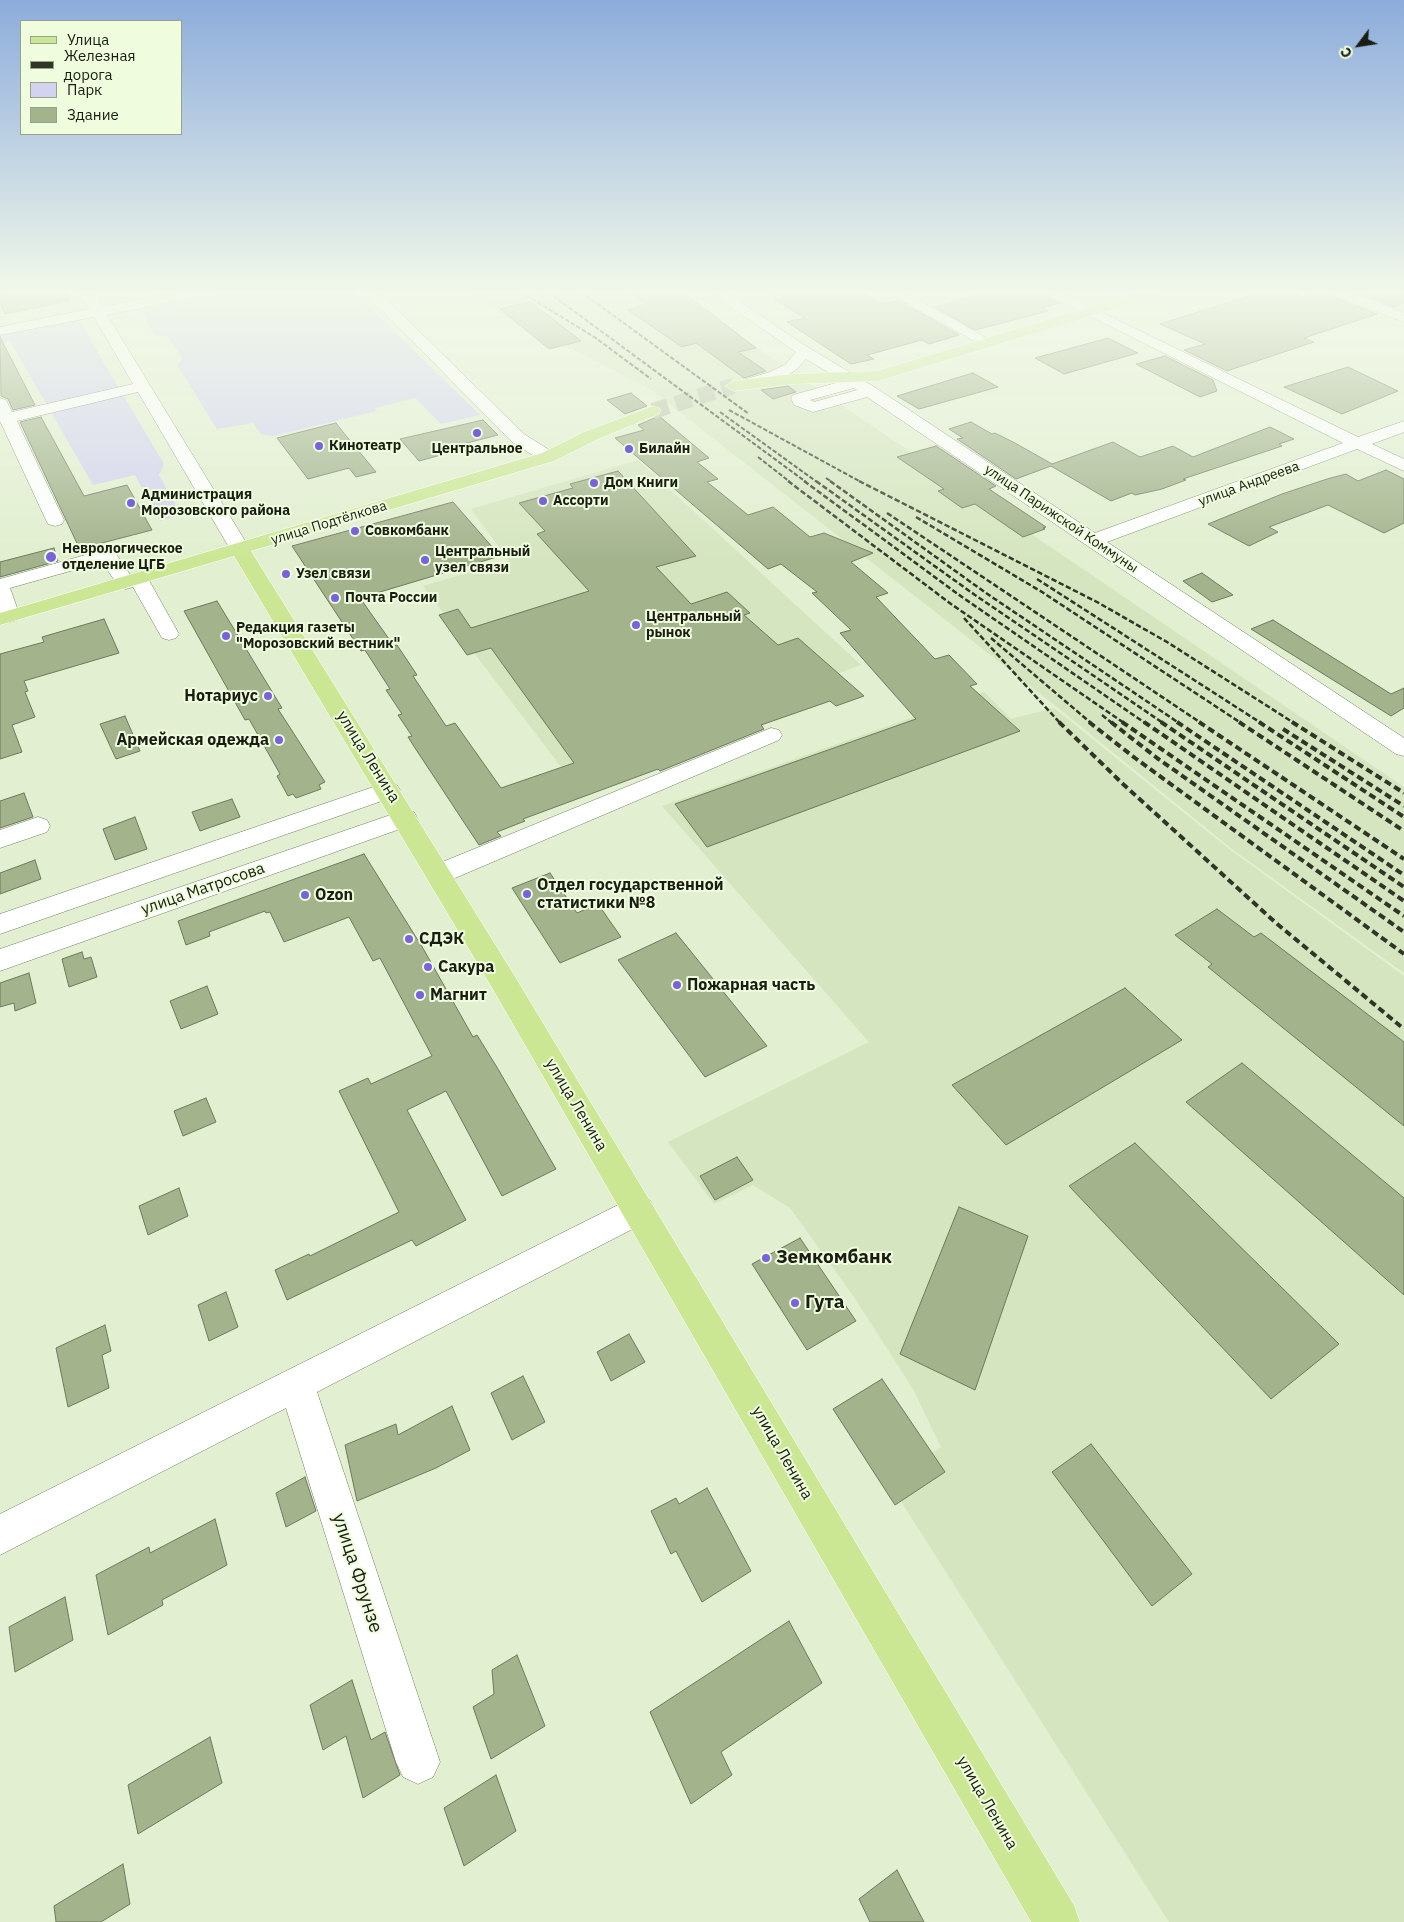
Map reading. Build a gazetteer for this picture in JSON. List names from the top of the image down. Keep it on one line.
{"streets":{"main road":["улица Подтёлкова","улица Ленина"],"street":["улица Андреева","улица Парижской Коммуны","улица Матросова","улица Фрунзе"]},"crossings":[["улица Андреева","улица Парижской Коммуны"],["улица Подтёлкова","улица Ленина"],["улица Ленина","улица Матросова"]],"places":["Центральное","Кинотеатр","Билайн","Дом Книги","Ассорти","Администрация Морозовского района","Совкомбанк","Неврологическое отделение ЦГБ","Центральный узел связи","Узел связи","Почта России","Центральный рынок","Редакция газеты \"Морозовский вестник\"","Нотариус","Армейская одежда","Отдел государственной статистики №8","Ozon","СДЭК","Сакура","Пожарная часть","Магнит","Земкомбанк","Гута"],"legend":["Улица","Железная дорога","Парк","Здание"],"north":"bottom left"}
